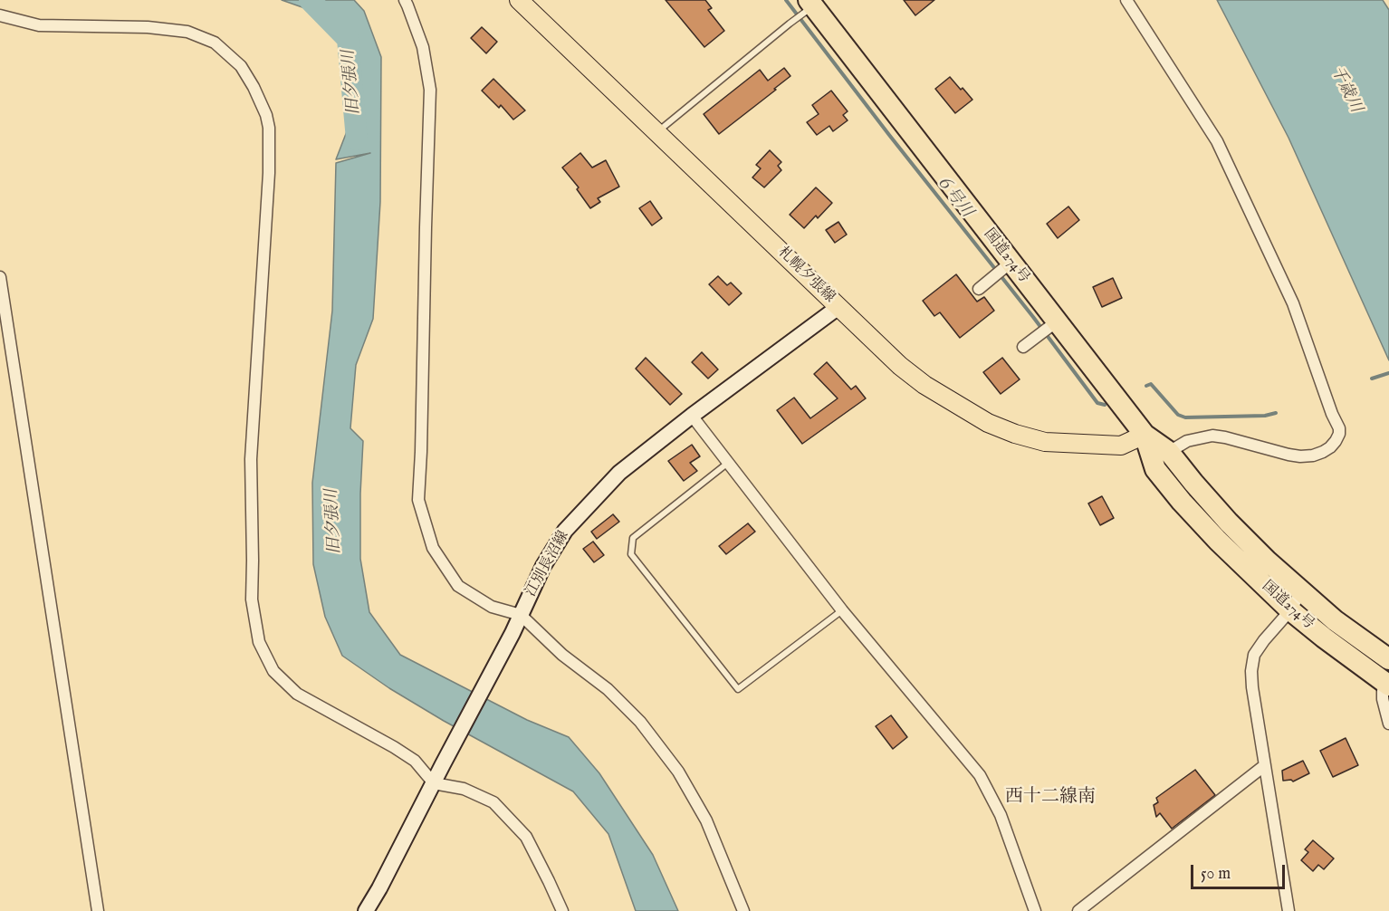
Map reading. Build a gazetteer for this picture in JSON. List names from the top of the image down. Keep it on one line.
{"streets":{"highway":["国道274号"],"main road":["札幌夕張線","江別長沼線"]},"crossings":[["国道274号","札幌夕張線"],["札幌夕張線","江別長沼線"]],"districts":["西十二線南"],"water":["旧夕張川","千歳川","６号川"],"scale_bar":"50 m"}
